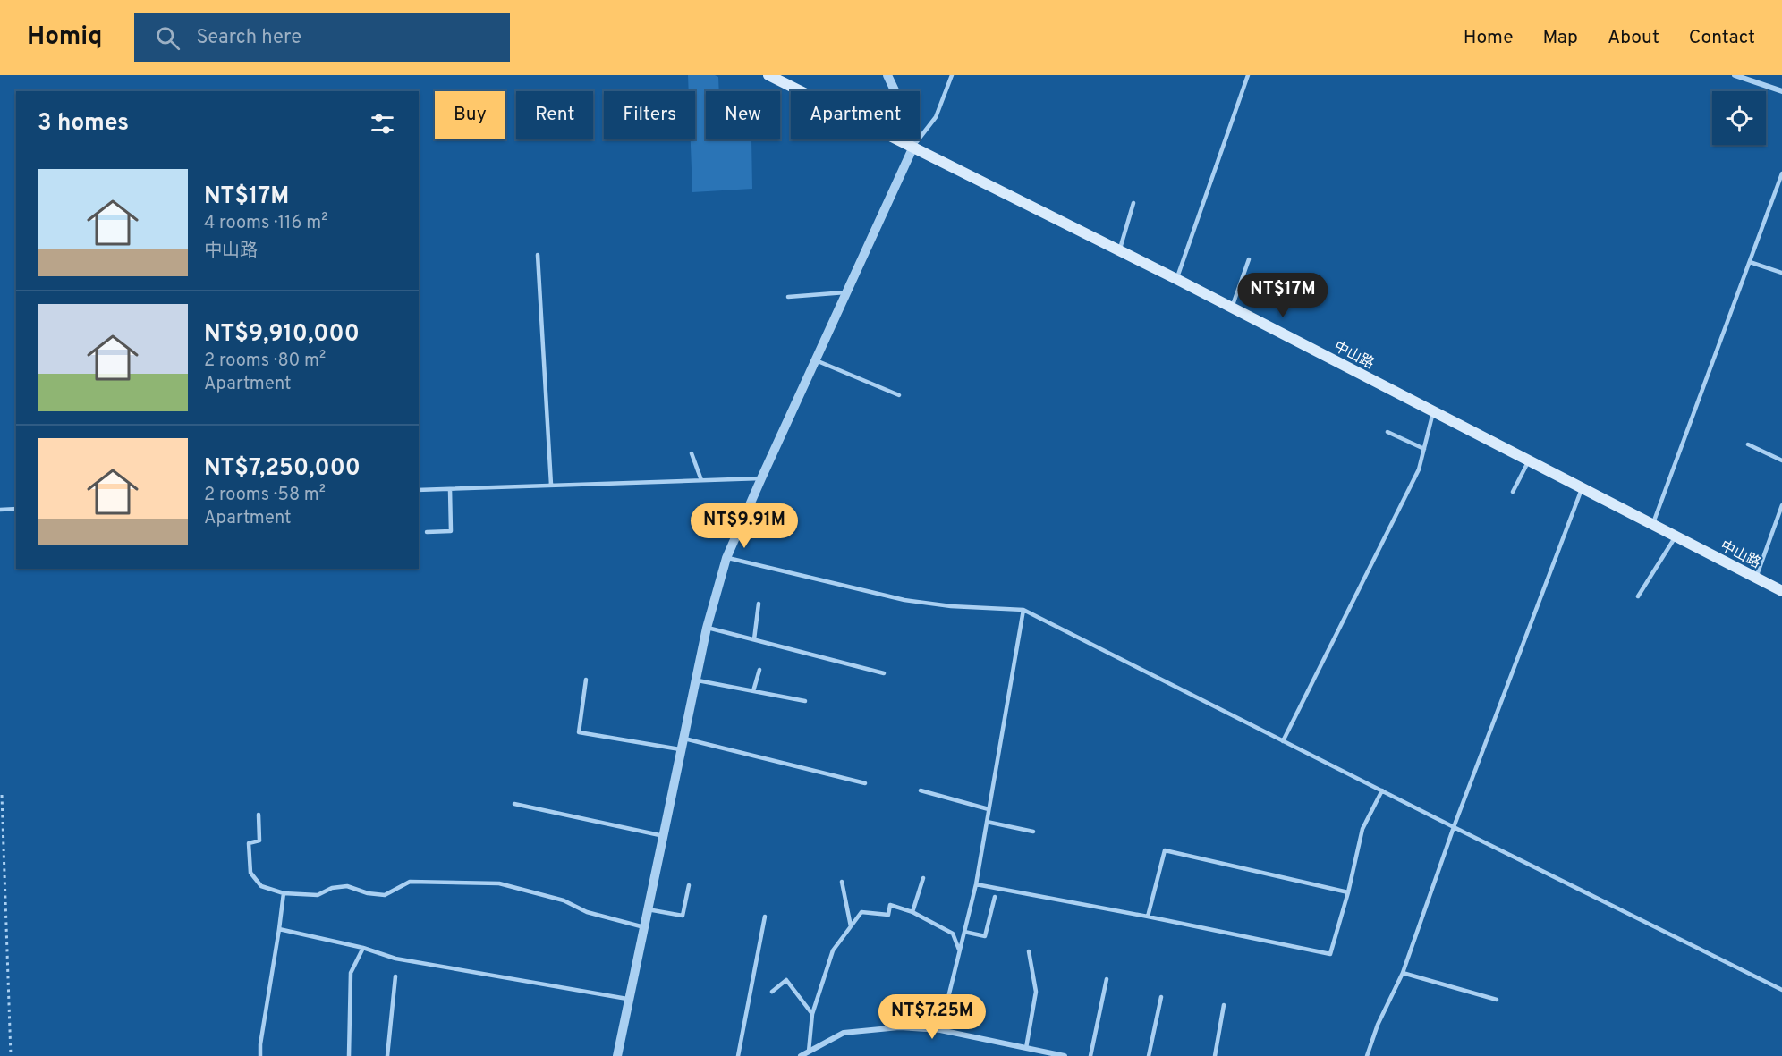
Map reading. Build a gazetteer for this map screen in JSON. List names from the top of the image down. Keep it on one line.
{"streets":{"main road":["中山路"]},"page":{"header":"Homiq","search":"Search here","nav":["Home","Map","About","Contact"],"chip":["Buy","Rent","Filters","New","Apartment"],"heading":"3 homes","list":[{"name":"NT$17M","note":"4 rooms · 116 m² · 中山路"},{"name":"NT$9,910,000","note":"2 rooms · 80 m² · Apartment"},{"name":"NT$7,250,000","note":"2 rooms · 58 m² · Apartment"}],"price":["NT$17M","NT$9.91M","NT$7.25M"]}}
